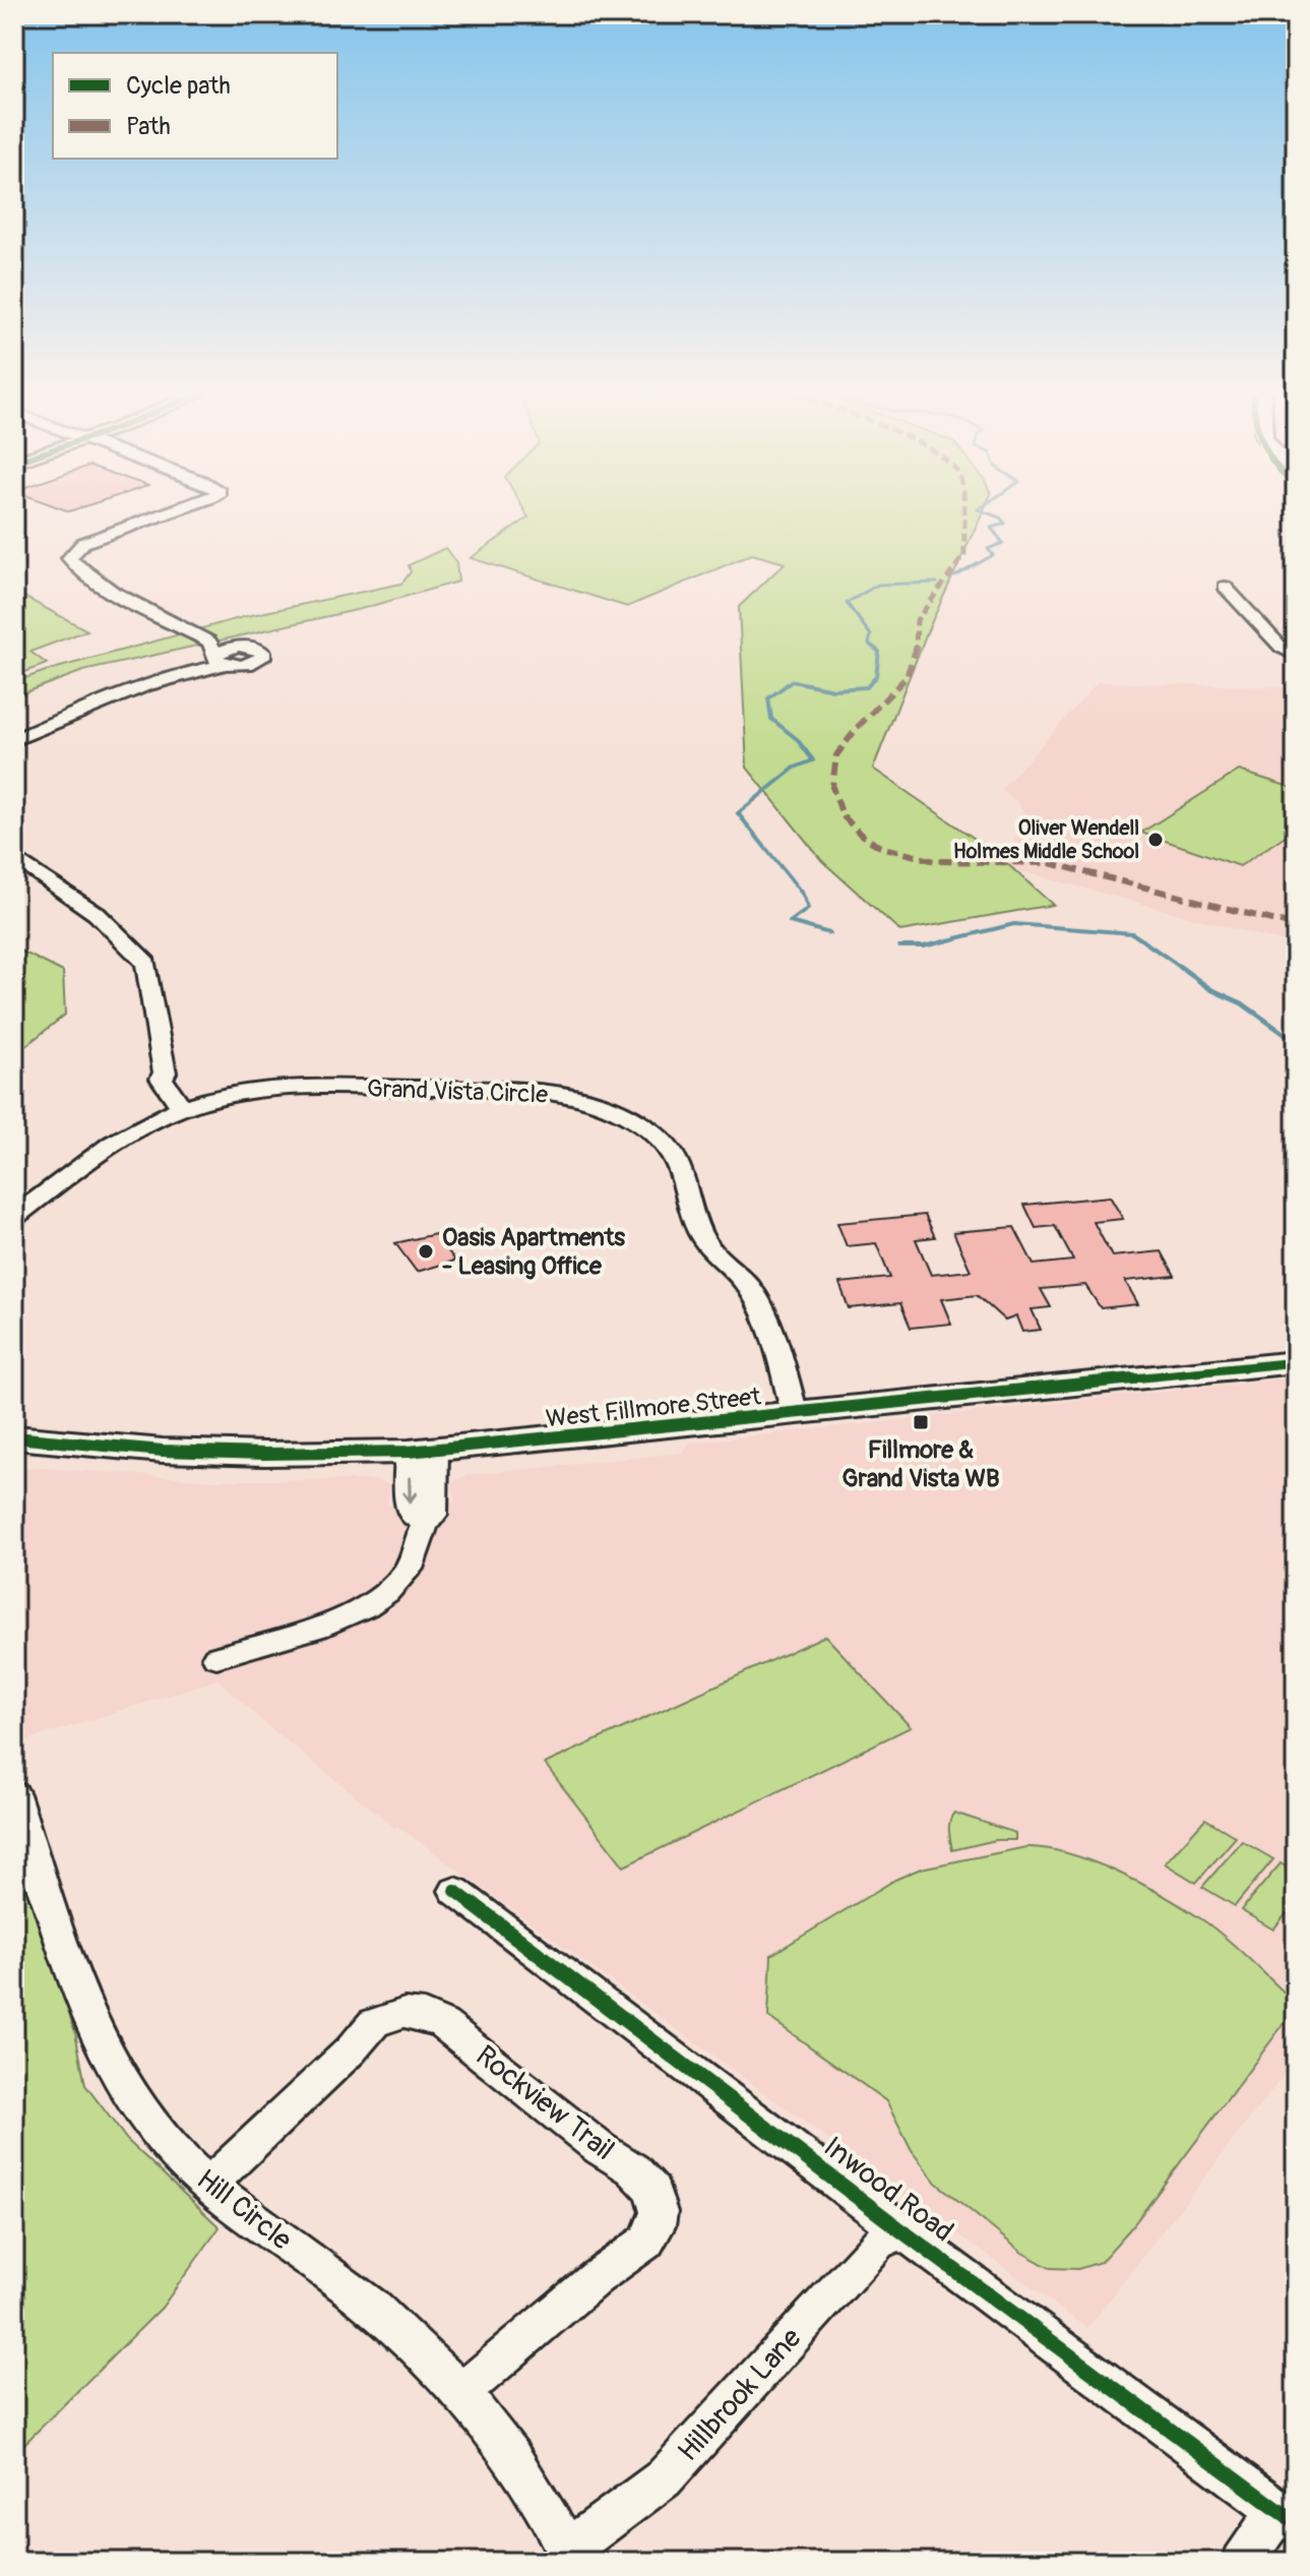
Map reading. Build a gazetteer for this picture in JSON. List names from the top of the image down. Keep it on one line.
{"streets":{"main road":["West Fillmore Street"],"street":["Grand Vista Circle","Rockview Trail","Inwood Road","Hill Circle","Hillbrook Lane"]},"crossings":[["Grand Vista Circle","West Fillmore Street"],["Rockview Trail","Hill Circle"],["Inwood Road","Hillbrook Lane"],["Hill Circle","Hillbrook Lane"]],"places":{"other":["Oliver Wendell Holmes Middle School","Oasis Apartments - Leasing Office"],"transit":["Fillmore & Grand Vista WB"]},"legend":["Cycle path","Path"]}
